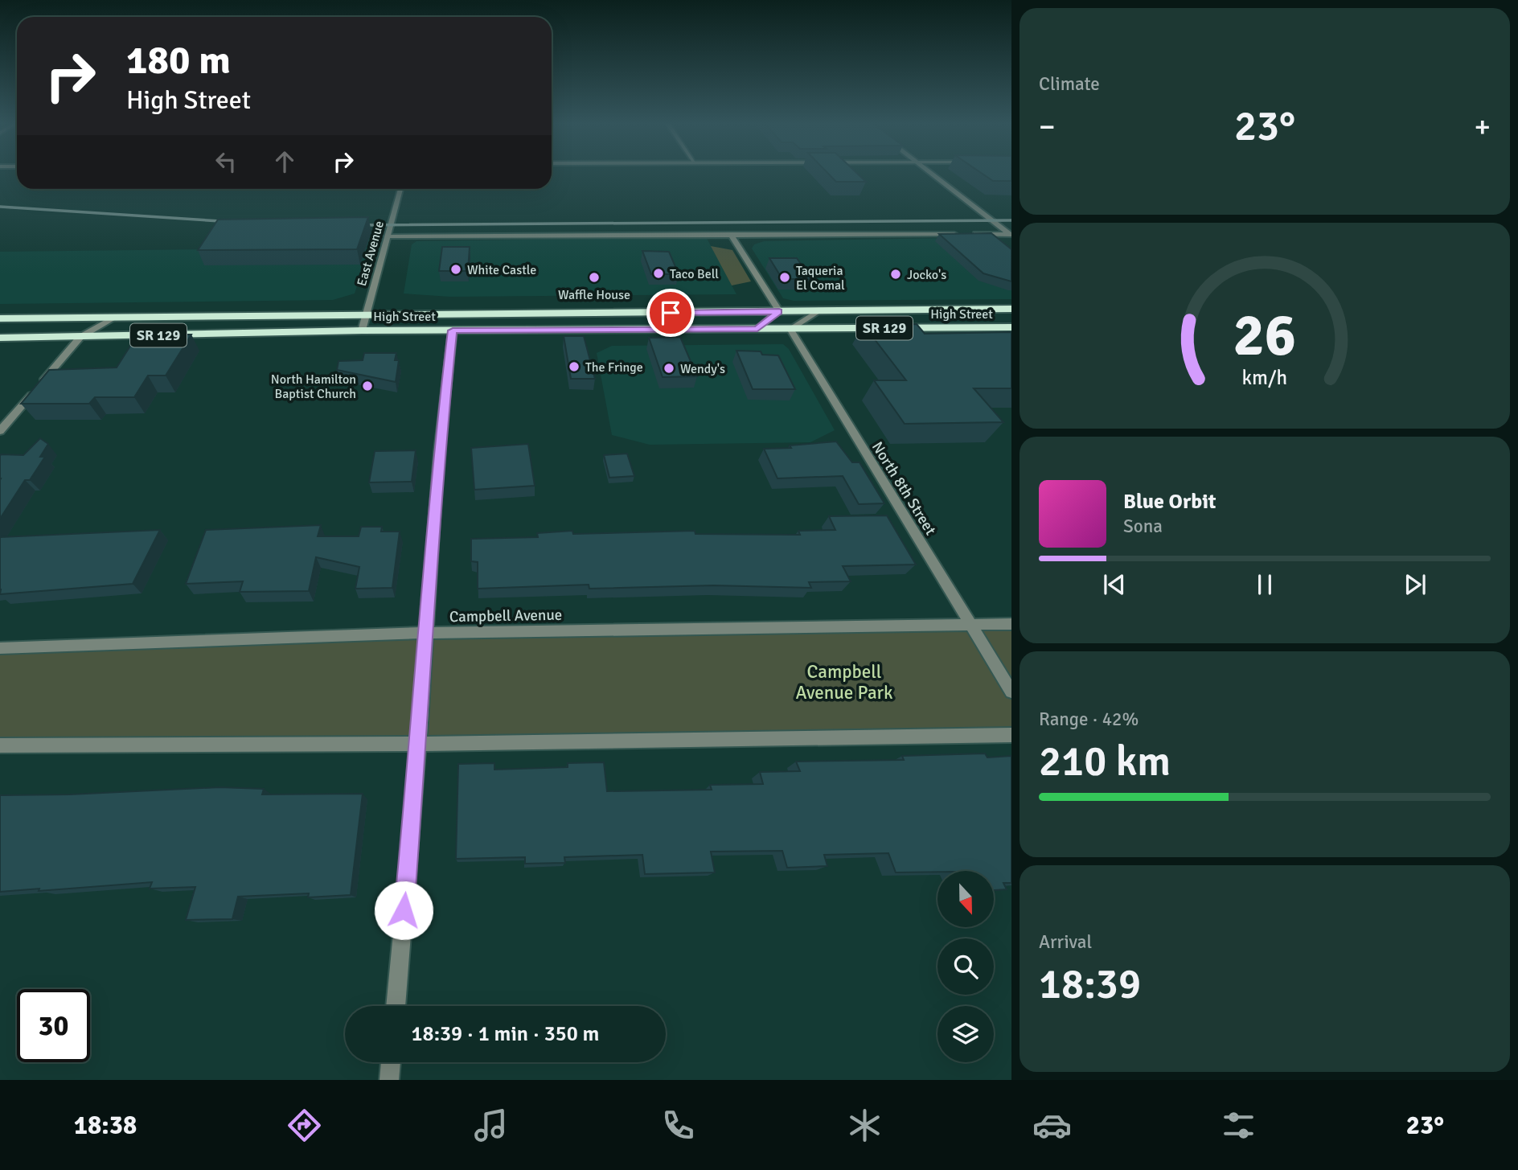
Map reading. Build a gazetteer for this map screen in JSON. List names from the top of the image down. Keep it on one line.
{"streets":{"highway":["High Street","SR 129"],"street":["East Avenue","North 8th Street","Campbell Avenue"]},"crossings":[["East Avenue","High Street"],["High Street","North 8th Street"],["North 8th Street","Campbell Avenue"]],"parks":["Campbell Avenue Park"],"places":["White Castle","Taco Bell","Jocko's","Waffle House","Taqueria El Comal","The Fringe","Wendy's","North Hamilton Baptist Church"],"north":"bottom","page":{"tile":["Climate",["Range · 42%","210 km"],["Arrival","18:39"]],"turn":["180 m","High Street"],"heat":["−","23°","+"],"song":["Blue Orbit","Sona"],"limit":"30","trip":"18:39 · 1 min · 350 m","tabs":["18:38","23°"],"gauge":["26","km/h"]}}
